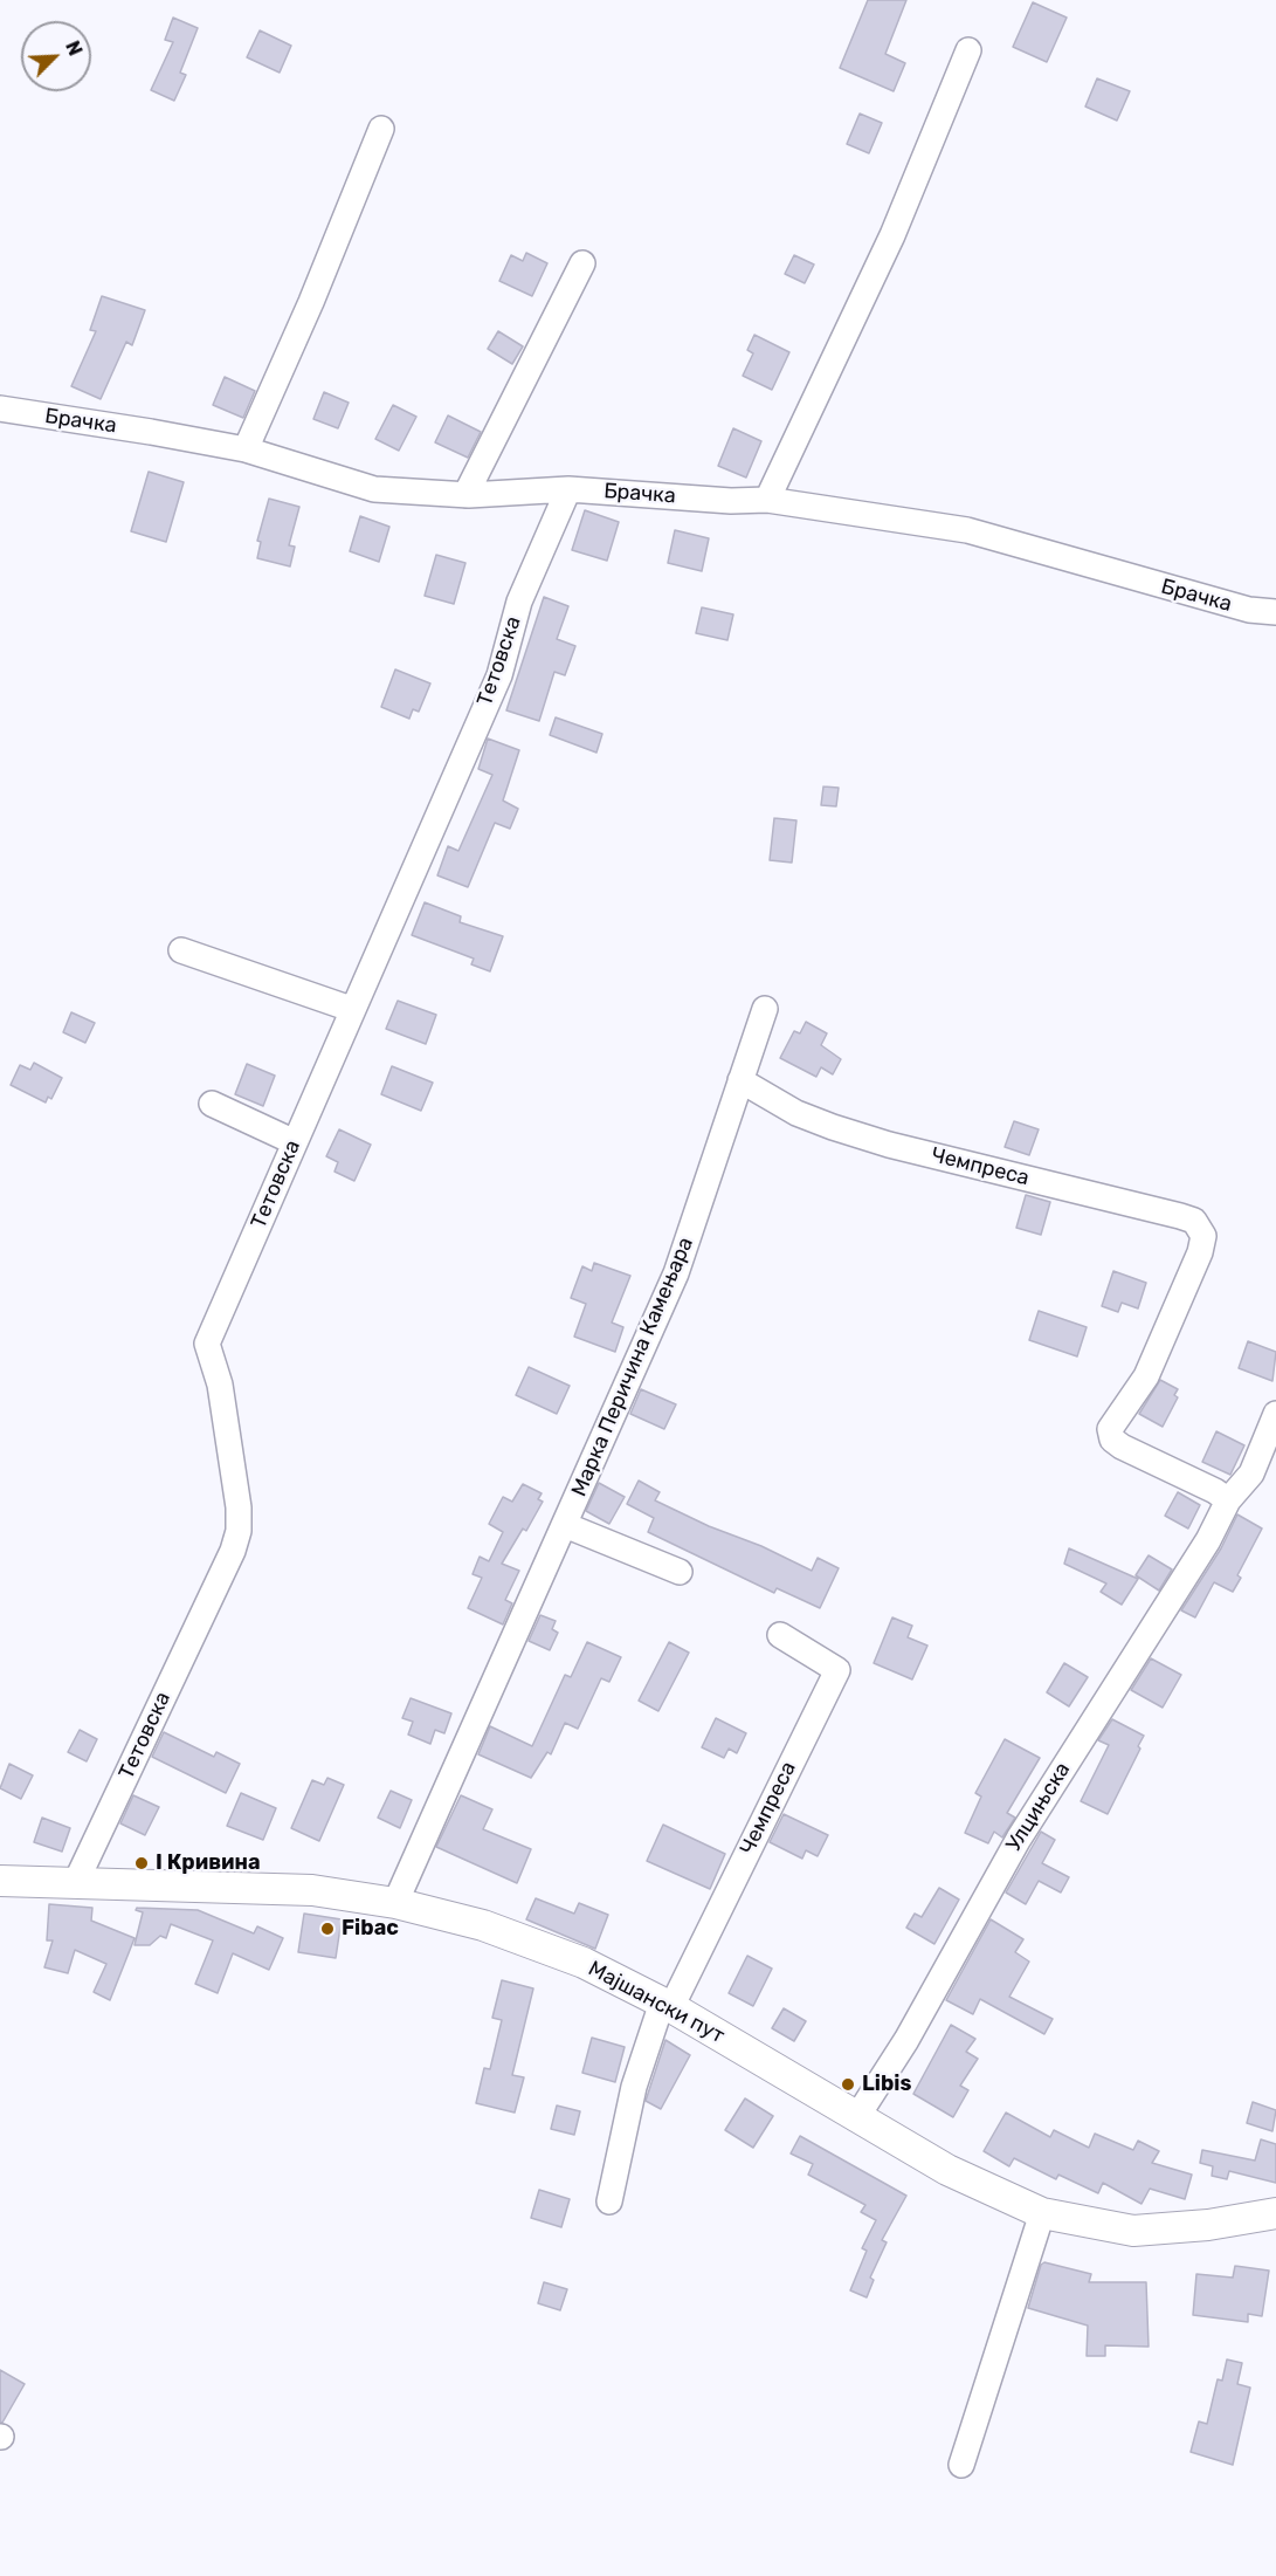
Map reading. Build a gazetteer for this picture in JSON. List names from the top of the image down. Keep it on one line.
{"streets":{"street":["Брачка","Тетовска","Чемпреса","Марка Перичина Камењара","Улцињска","Мајшански пут"]},"crossings":[["Брачка","Тетовска"],["Тетовска","Мајшански пут"],["Чемпреса","Марка Перичина Камењара"],["Чемпреса","Улцињска"],["Чемпреса","Мајшански пут"],["Марка Перичина Камењара","Мајшански пут"],["Улцињска","Мајшански пут"]],"places":["I Кривина","Fibac","Libis"],"north":"top right"}
